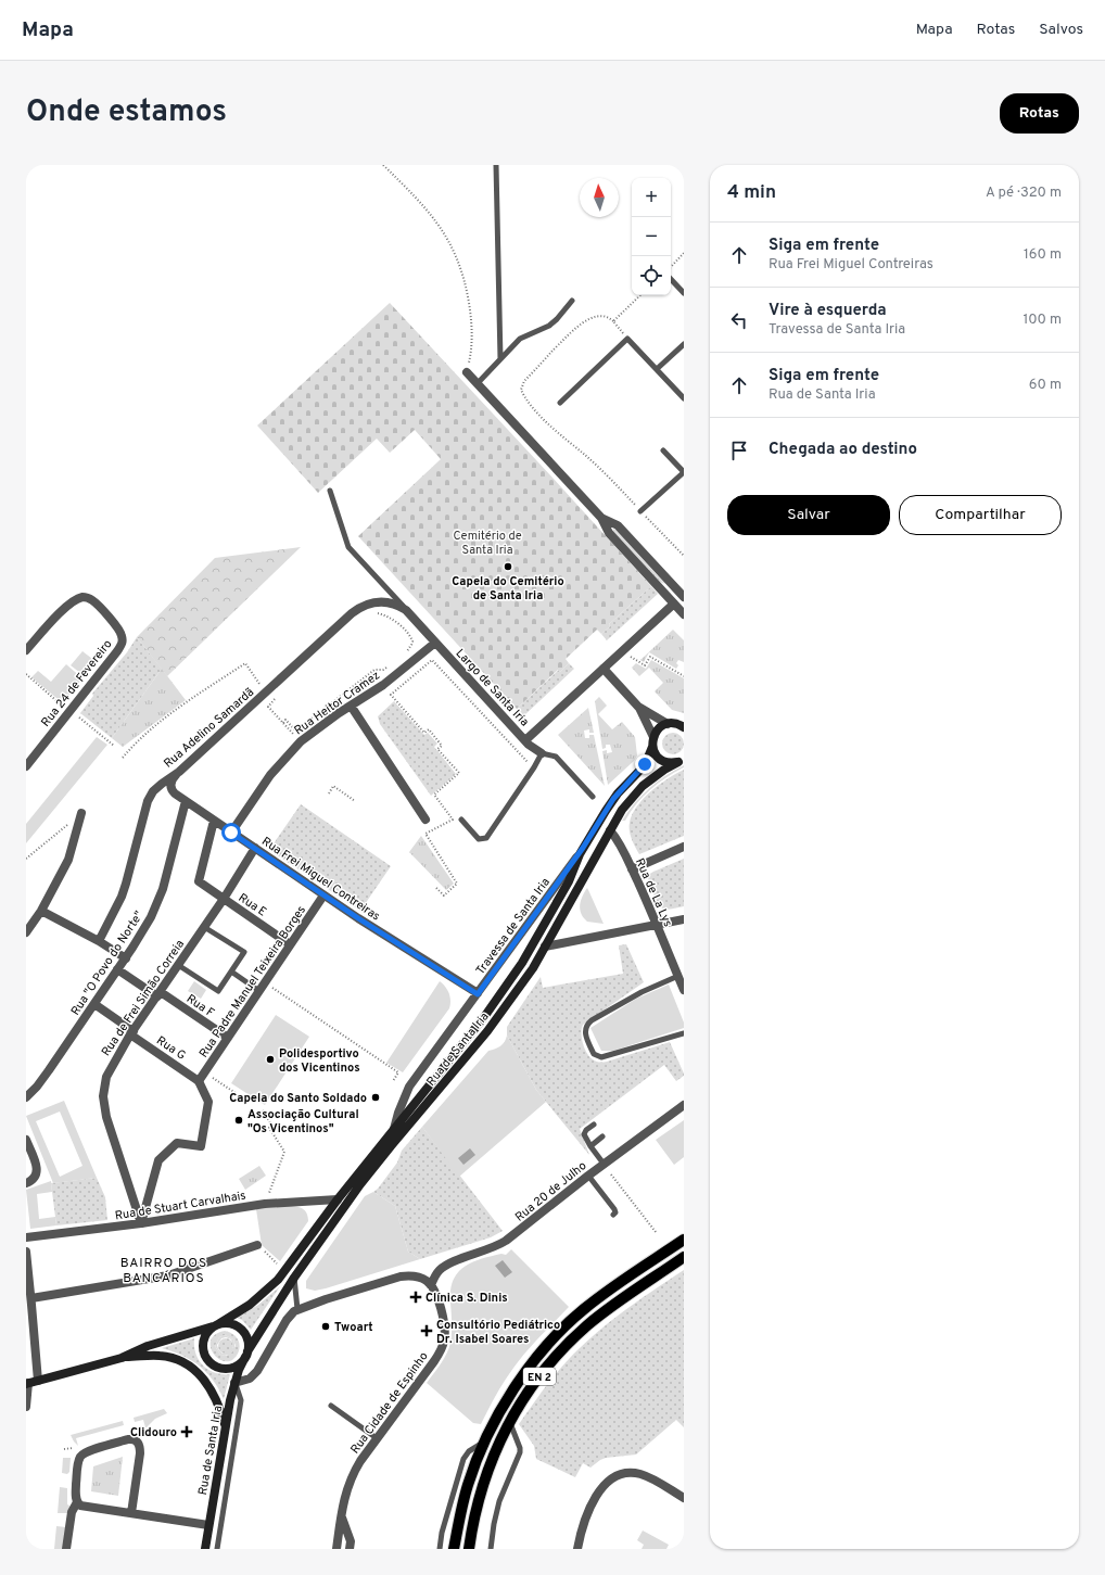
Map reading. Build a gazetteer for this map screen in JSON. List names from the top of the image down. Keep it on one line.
{"streets":{"main road":["Rua de Santa Iria","EN 2"],"street":["Rua 24 de Fevereiro","Largo de Santa Iria","Rua Heitor Cramez","Rua Adelino Samardã","Rua Frei Miguel Contreiras","Rua de La Lys","Rua E","Travessa de Santa Iria","Rua \"O Povo do Norte\"","Rua Padre Manuel Teixeira Borges","Rua de Frei Simão Correia","Rua F","Rua G","Rua 20 de Julho","Rua de Stuart Carvalhais","Rua Cidade de Espinho"]},"crossings":[["Largo de Santa Iria","Rua Heitor Cramez"],["Largo de Santa Iria","Rua Adelino Samardã"],["Rua Heitor Cramez","Rua Frei Miguel Contreiras"],["Rua Adelino Samardã","Rua Frei Miguel Contreiras"],["Rua Frei Miguel Contreiras","Rua E"],["Rua Frei Miguel Contreiras","Travessa de Santa Iria"],["Rua Frei Miguel Contreiras","Rua \"O Povo do Norte\""],["Rua Frei Miguel Contreiras","Rua Padre Manuel Teixeira Borges"],["Rua Frei Miguel Contreiras","Rua de Frei Simão Correia"],["Rua de La Lys","Rua de Santa Iria"],["Rua E","Rua Padre Manuel Teixeira Borges"],["Rua E","Rua de Frei Simão Correia"],["Travessa de Santa Iria","Rua de Santa Iria"],["Rua \"O Povo do Norte\"","Rua F"],["Rua \"O Povo do Norte\"","Rua G"],["Rua Padre Manuel Teixeira Borges","Rua F"],["Rua Padre Manuel Teixeira Borges","Rua G"],["Rua de Frei Simão Correia","Rua F"],["Rua de Frei Simão Correia","Rua G"],["Rua de Frei Simão Correia","Rua de Stuart Carvalhais"],["Rua de Santa Iria","Rua de Stuart Carvalhais"],["Rua 20 de Julho","Rua Cidade de Espinho"]],"districts":["BAIRRO DOS BANCÁRIOS"],"parks":["Cemitério de Santa Iria"],"places":{"other":["Capela do Cemitério de Santa Iria","Polidesportivo dos Vicentinos","Capela do Santo Soldado","Associação Cultural \"Os Vicentinos\"","Twoart"],"health":["Clínica S. Dinis","Consultório Pediátrico Dr. Isabel Soares","Clidouro"]},"north":"top","page":{"header":"Mapa","nav":["Mapa","Rotas","Salvos"],"title":"Onde estamos","buttons":["Rotas",["Salvar","Compartilhar"]],"heading":["4 min","A pé · 320 m"],"map_buttons":["+","−"],"list":[["Siga em frente","Rua Frei Miguel Contreiras","160 m"],["Vire à esquerda","Travessa de Santa Iria","100 m"],["Siga em frente","Rua de Santa Iria","60 m"],"Chegada ao destino"]}}
